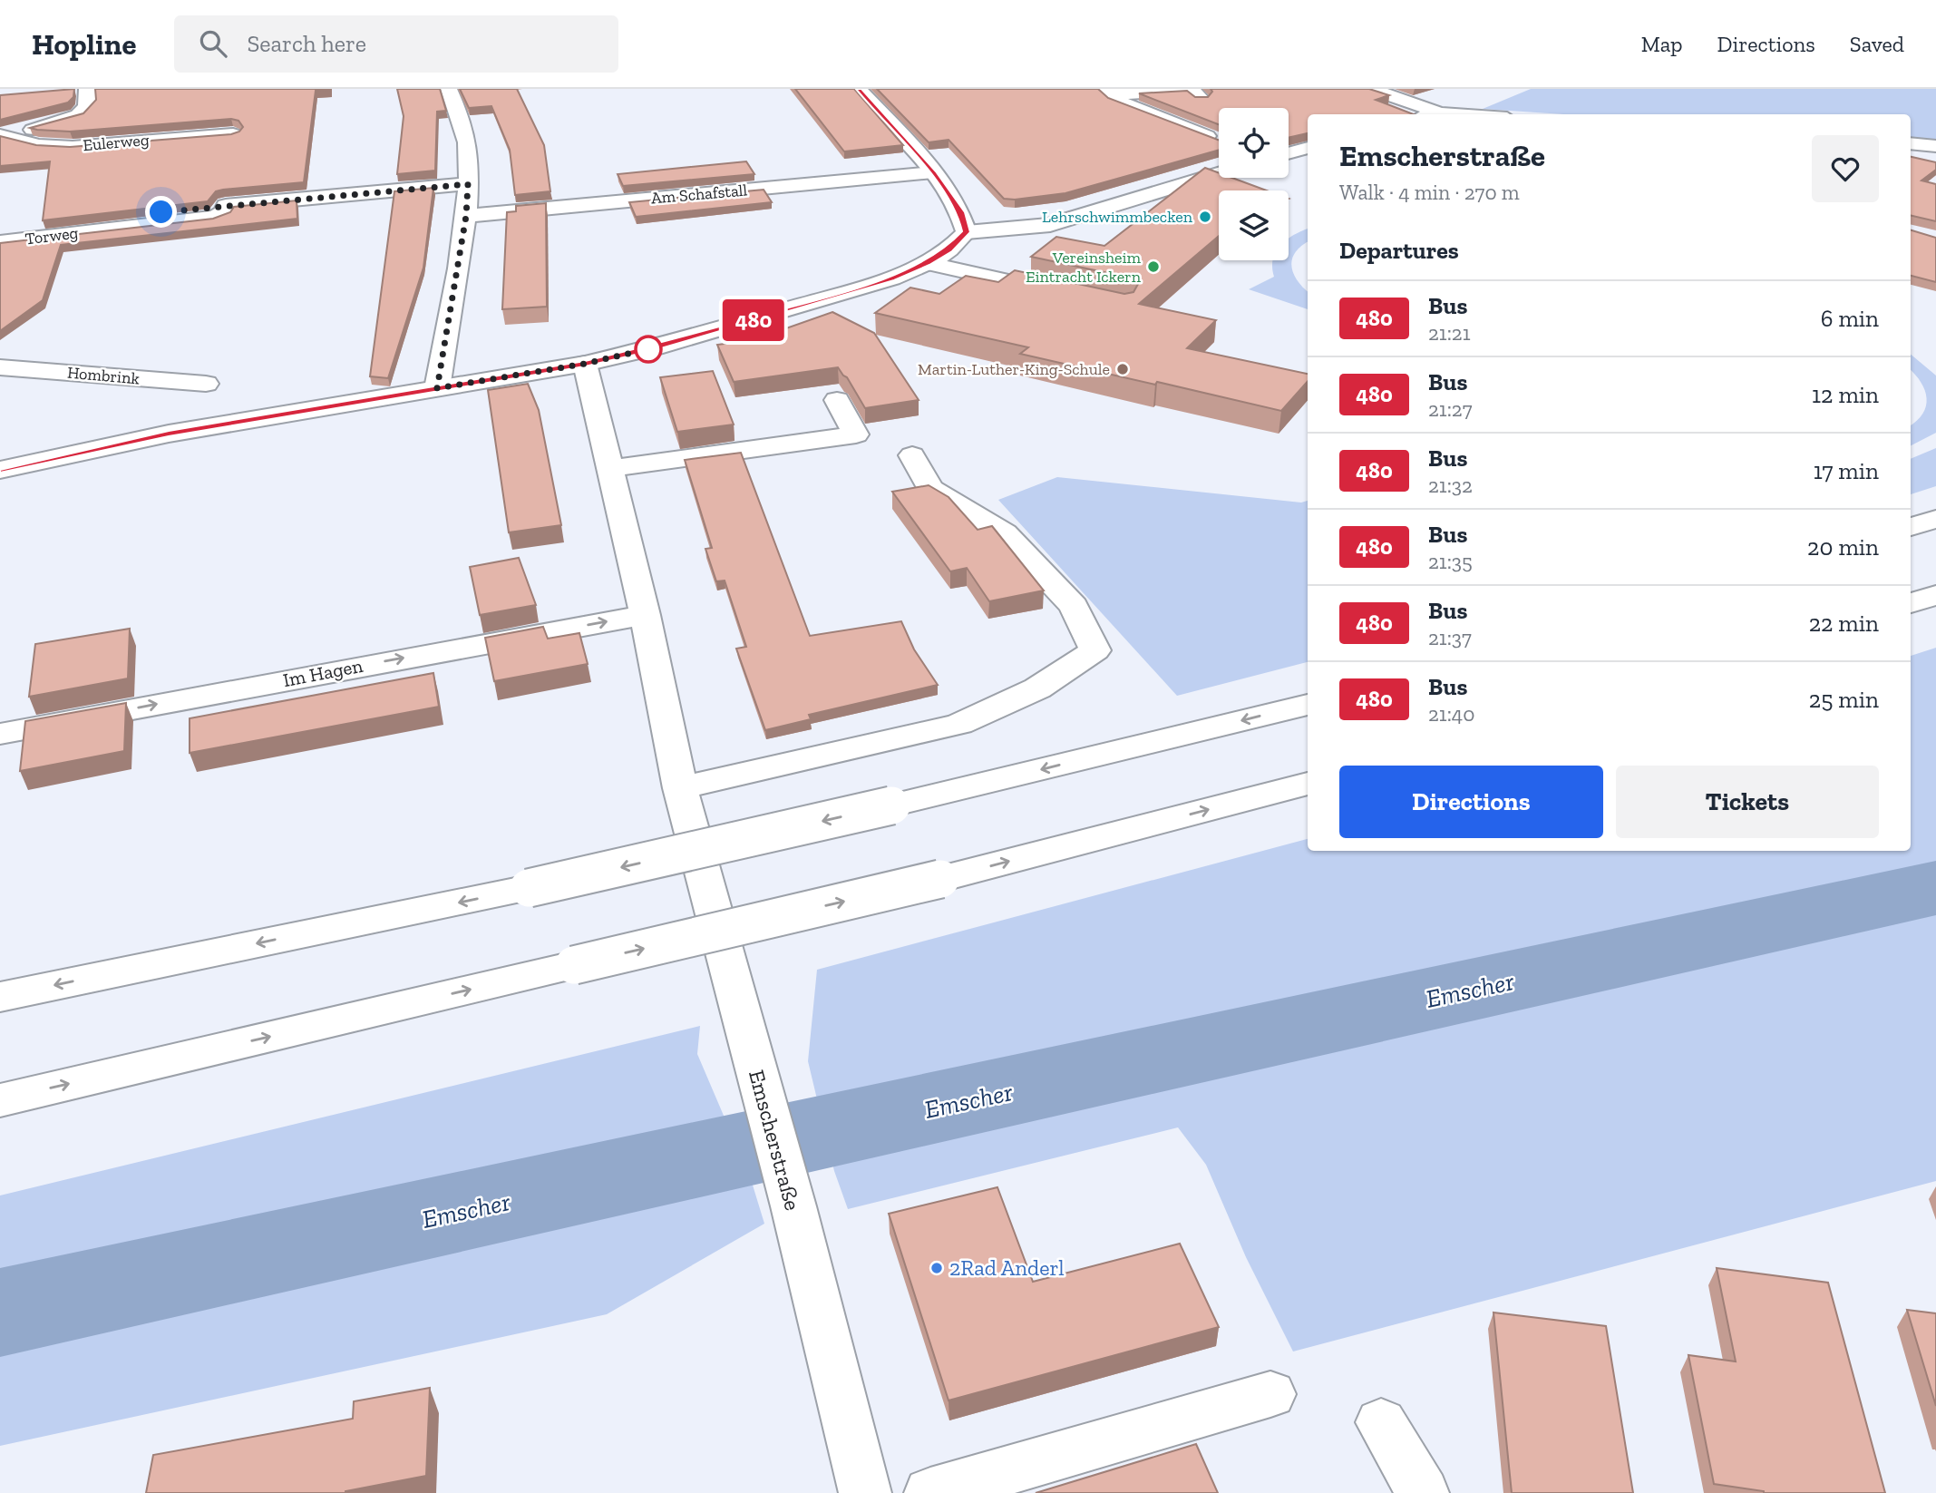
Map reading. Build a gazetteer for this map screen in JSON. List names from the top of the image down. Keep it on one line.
{"streets":{"main road":["Eulerweg","Am Schafstall","Torweg","Hombrink","Im Hagen","Emscherstraße"]},"crossings":[["Im Hagen","Emscherstraße"]],"water":["Emscher"],"places":["Lehrschwimmbecken","Vereinsheim Eintracht Ickern","Martin-Luther-King-Schule","2Rad Anderl"],"lines":["bus line 480"],"page":{"header":"Hopline","search":"Search here","nav":["Map","Directions","Saved"],"on_map":"480","heading":[["Emscherstraße","Walk · 4 min · 270 m"],"Departures"],"list":[{"mark":"480","name":"Bus","note":"21:21","value":"6 min"},{"mark":"480","name":"Bus","note":"21:27","value":"12 min"},{"mark":"480","name":"Bus","note":"21:32","value":"17 min"},{"mark":"480","name":"Bus","note":"21:35","value":"20 min"},{"mark":"480","name":"Bus","note":"21:37","value":"22 min"},{"mark":"480","name":"Bus","note":"21:40","value":"25 min"}],"buttons":["Directions","Tickets"]}}
